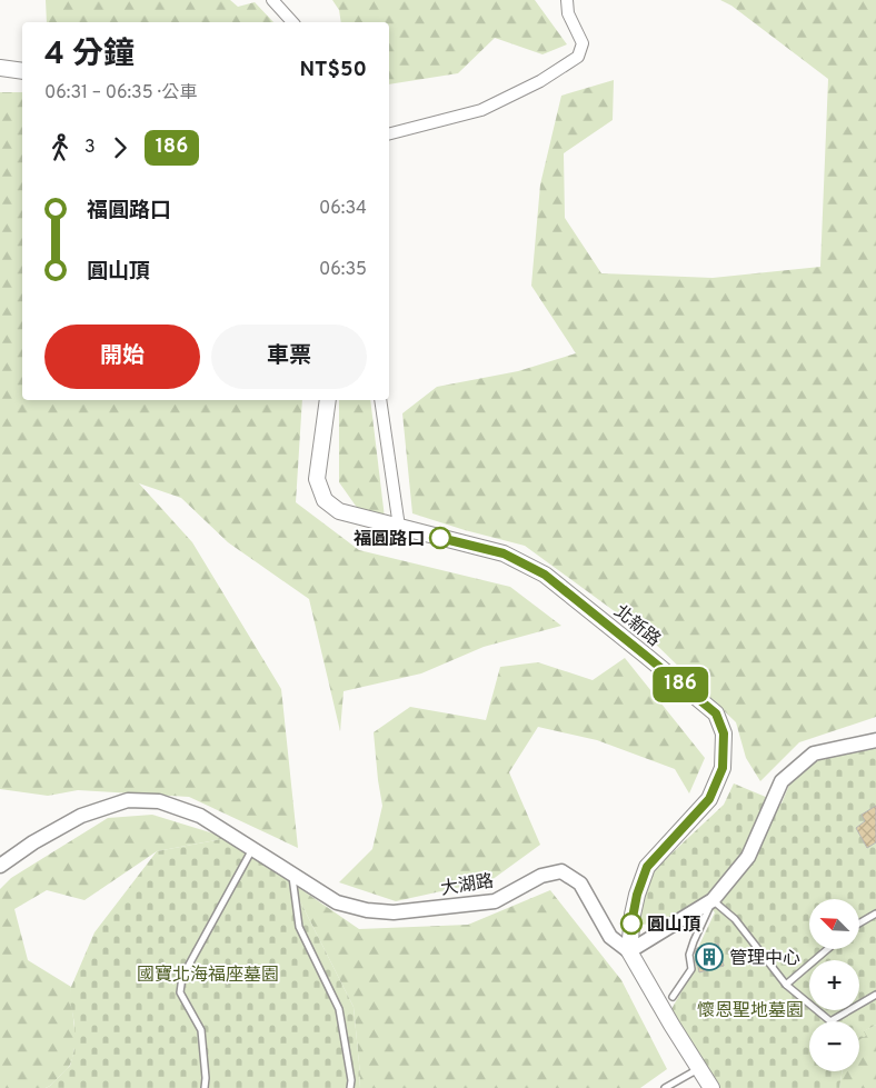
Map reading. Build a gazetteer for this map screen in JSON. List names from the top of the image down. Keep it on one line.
{"streets":{"main road":["北新路"],"street":["大湖路"]},"crossings":[["北新路","大湖路"]],"parks":["國寶北海福座墓園","懷恩聖地墓園"],"places":{"other":["福圓路口","圓山頂"],"building":["管理中心"]},"lines":["bus line 186"],"north":"top left","page":{"on_map":"186","heading":["4 分鐘","06:31 – 06:35 · 公車","NT$50"],"legs":["3","186"],"list":[{"name":"福圓路口","value":"06:34"},{"name":"圓山頂","value":"06:35"}],"buttons":["開始","車票"],"map_buttons":["+","−"]}}
